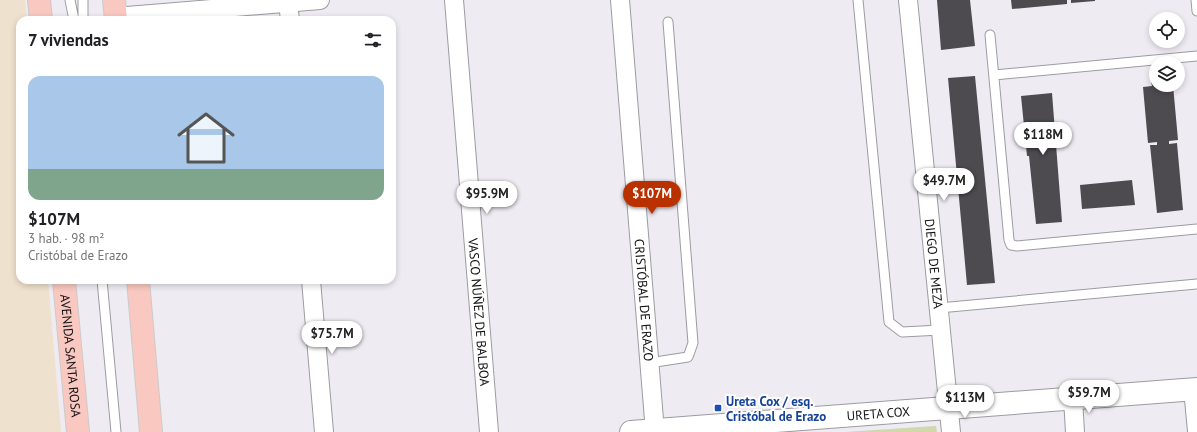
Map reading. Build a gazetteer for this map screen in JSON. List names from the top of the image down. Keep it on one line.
{"streets":{"main road":["AVENIDA SANTA ROSA"],"street":["DIEGO DE MEZA","CRISTÓBAL DE ERAZO","VASCO NÚÑEZ DE BALBOA","URETA COX"]},"crossings":[["DIEGO DE MEZA","URETA COX"],["CRISTÓBAL DE ERAZO","URETA COX"]],"places":{"transit":["Ureta Cox / esq. Cristóbal de Erazo"]},"page":{"heading":"7 viviendas","list":[{"name":"$107M","note":"3 hab. · 98 m² · Cristóbal de Erazo"}],"price":["$118M","$49.7M","$95.9M","$107M","$75.7M","$59.7M","$113M"]}}
